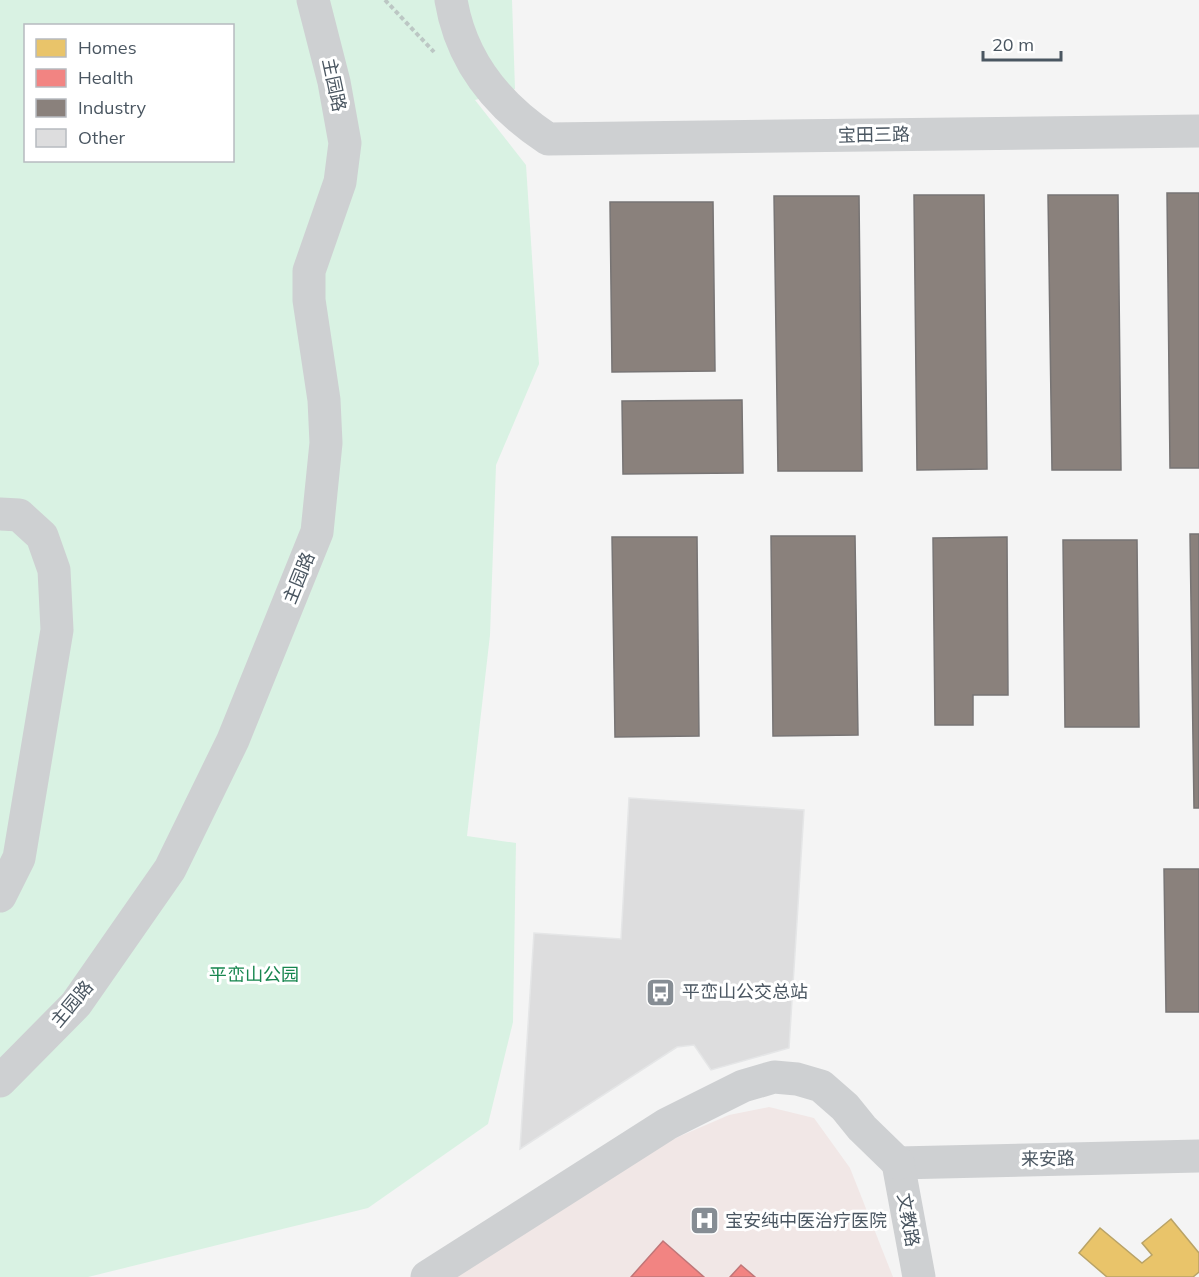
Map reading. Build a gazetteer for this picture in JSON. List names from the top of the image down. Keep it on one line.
{"streets":{"street":["主园路","宝田三路","来安路","文教路"]},"crossings":[["来安路","文教路"]],"parks":["平峦山公园"],"places":{"bus stop":["平峦山公交总站"],"hospital":["宝安纯中医治疗医院"]},"legend":["Homes","Health","Industry","Other"],"scale_bar":"20 m"}
